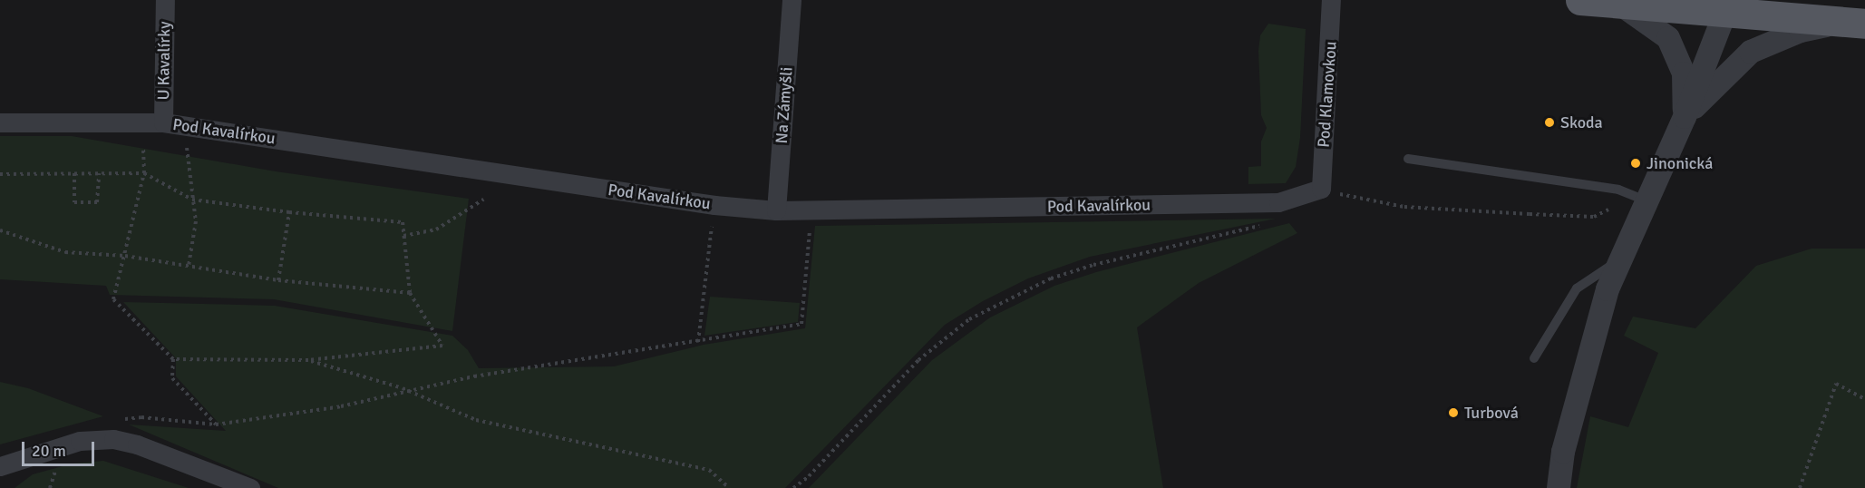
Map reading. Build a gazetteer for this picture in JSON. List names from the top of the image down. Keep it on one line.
{"streets":{"street":["U Kavalírky","Pod Klamovkou","Na Zámyšli","Pod Kavalírkou"]},"crossings":[["U Kavalírky","Pod Kavalírkou"],["Pod Klamovkou","Pod Kavalírkou"],["Na Zámyšli","Pod Kavalírkou"]],"places":["Skoda","Jinonická","Turbová"],"scale_bar":"20 m"}
